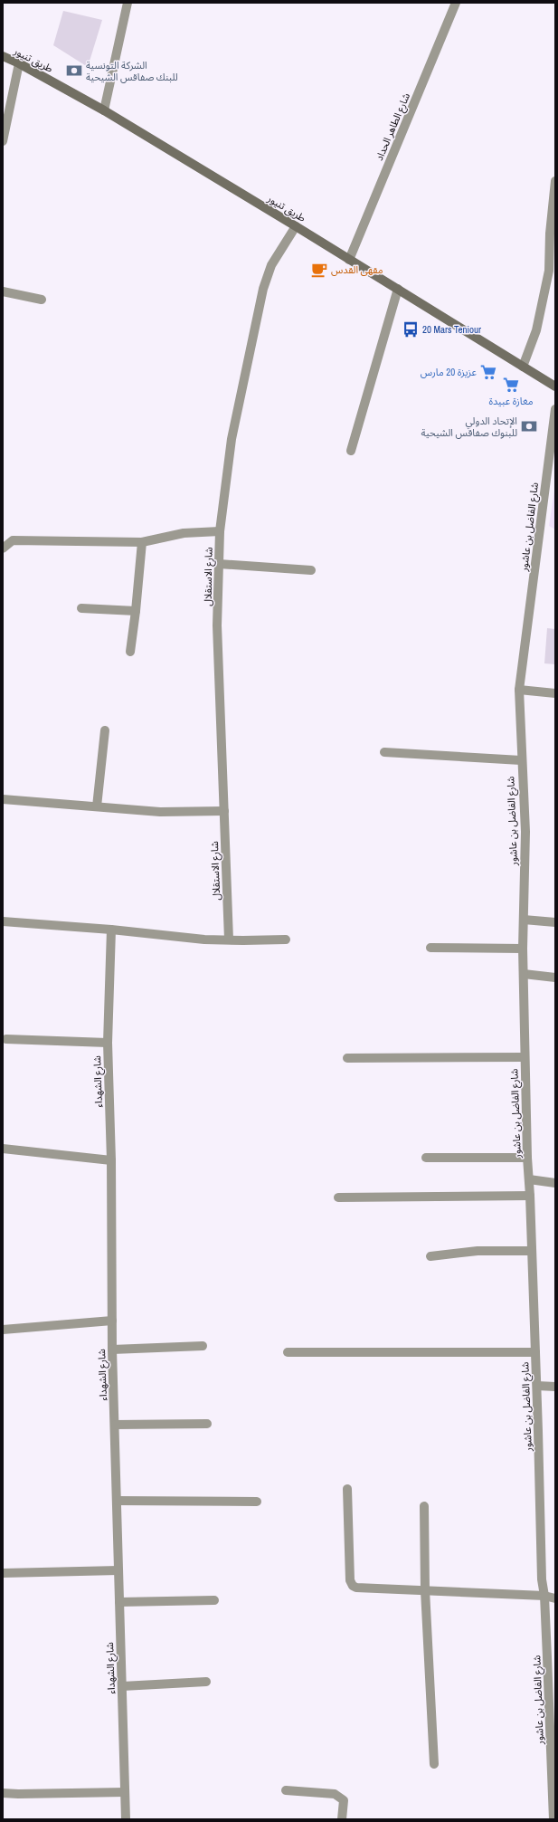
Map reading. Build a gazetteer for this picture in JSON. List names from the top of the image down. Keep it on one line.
{"streets":{"main road":["طريق تنيور"],"street":["شارع الطاهر الحداد","شارع الفاضل بن عاشور","شارع الاستقلال","شارع الشهداء"]},"crossings":[["طريق تنيور","شارع الطاهر الحداد"],["طريق تنيور","شارع الاستقلال"]],"places":{"bank":["الشركة التونسية للبنك صفاقس الشيحية","الإتحاد الدولي للبنوك صفاقس الشيحية"],"cafe":["مقهى القدس"],"bus stop":["20 Mars Teniour"],"supermarket":["عزيزة 20 مارس","مغازة عبيدة"]}}
